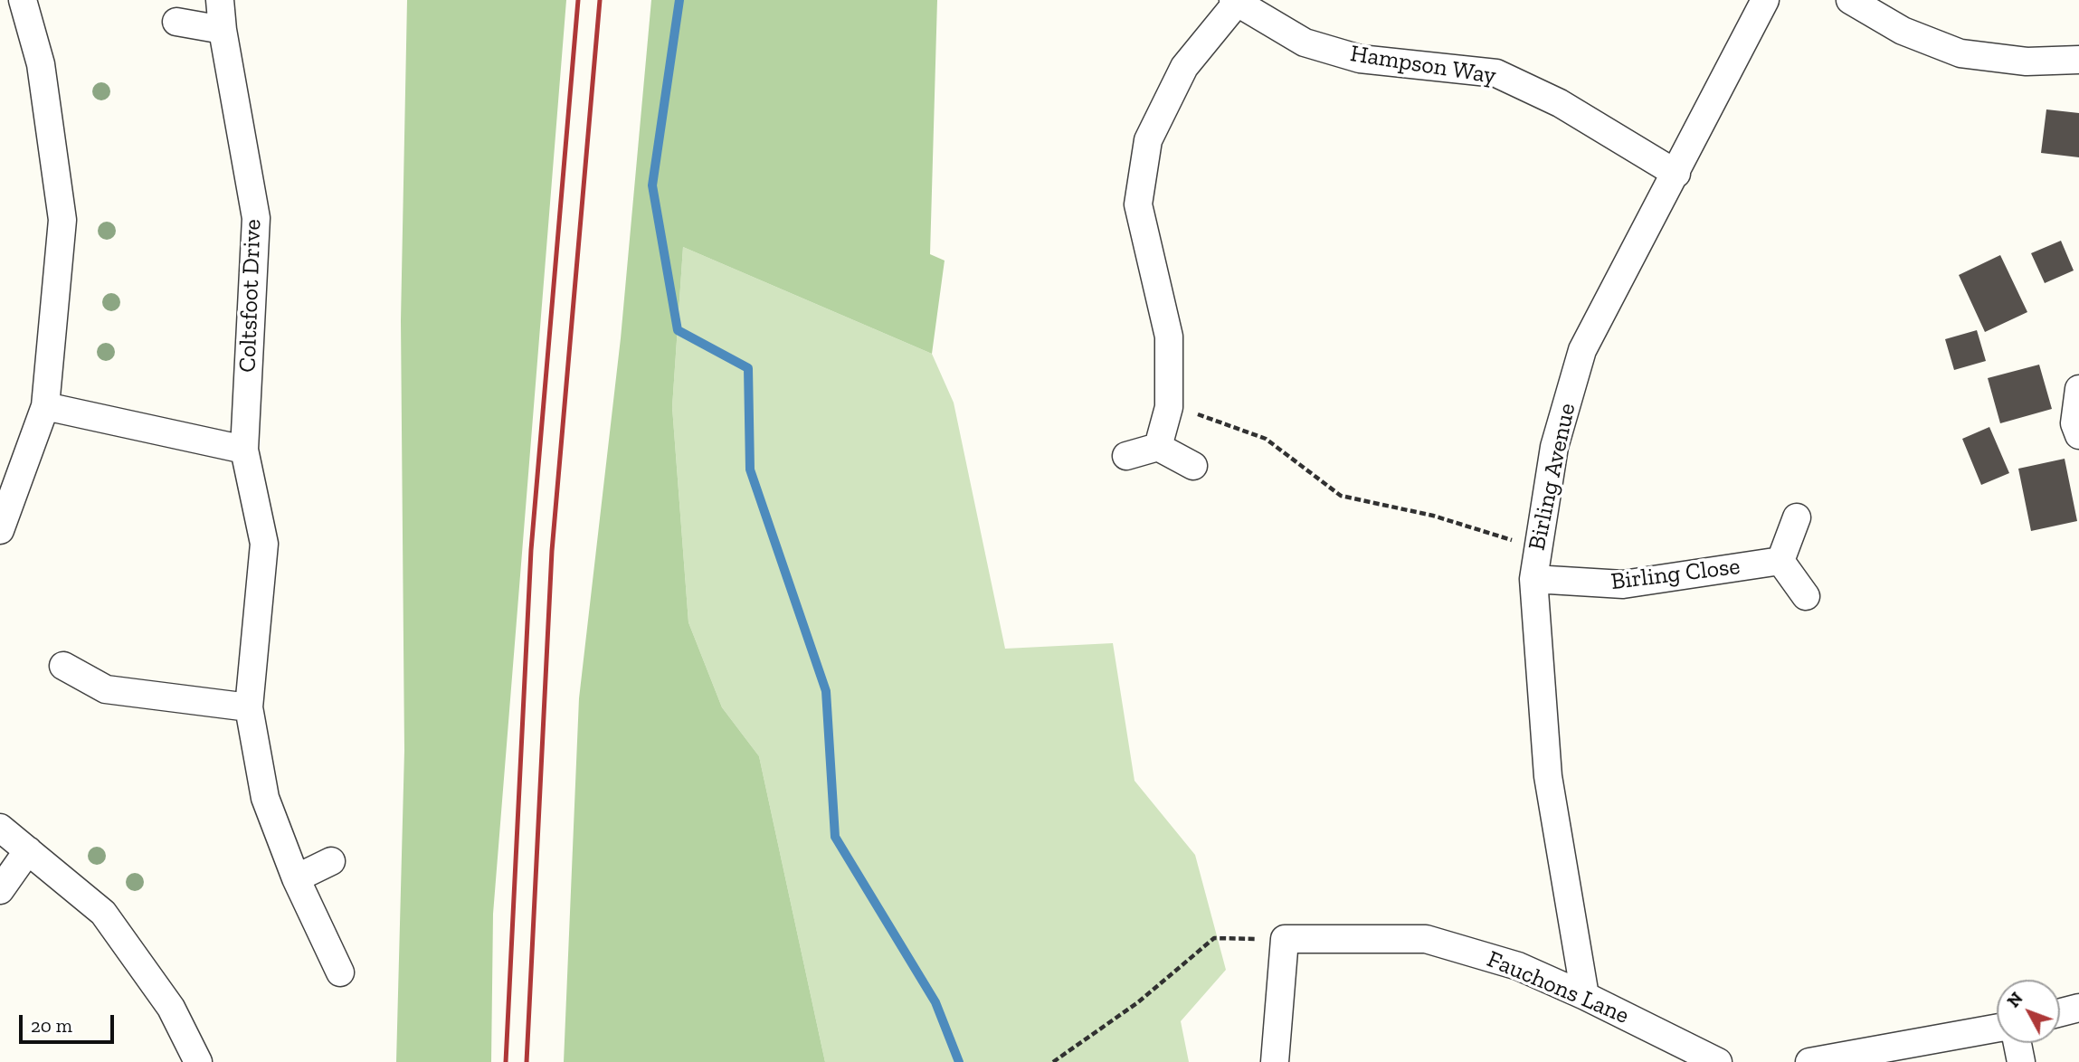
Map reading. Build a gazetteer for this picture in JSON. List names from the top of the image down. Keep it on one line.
{"streets":{"street":["Hampson Way","Coltsfoot Drive","Birling Avenue","Birling Close","Fauchons Lane"]},"crossings":[["Hampson Way","Birling Avenue"],["Birling Avenue","Birling Close"],["Birling Avenue","Fauchons Lane"]],"scale_bar":"20 m","north":"top left"}
